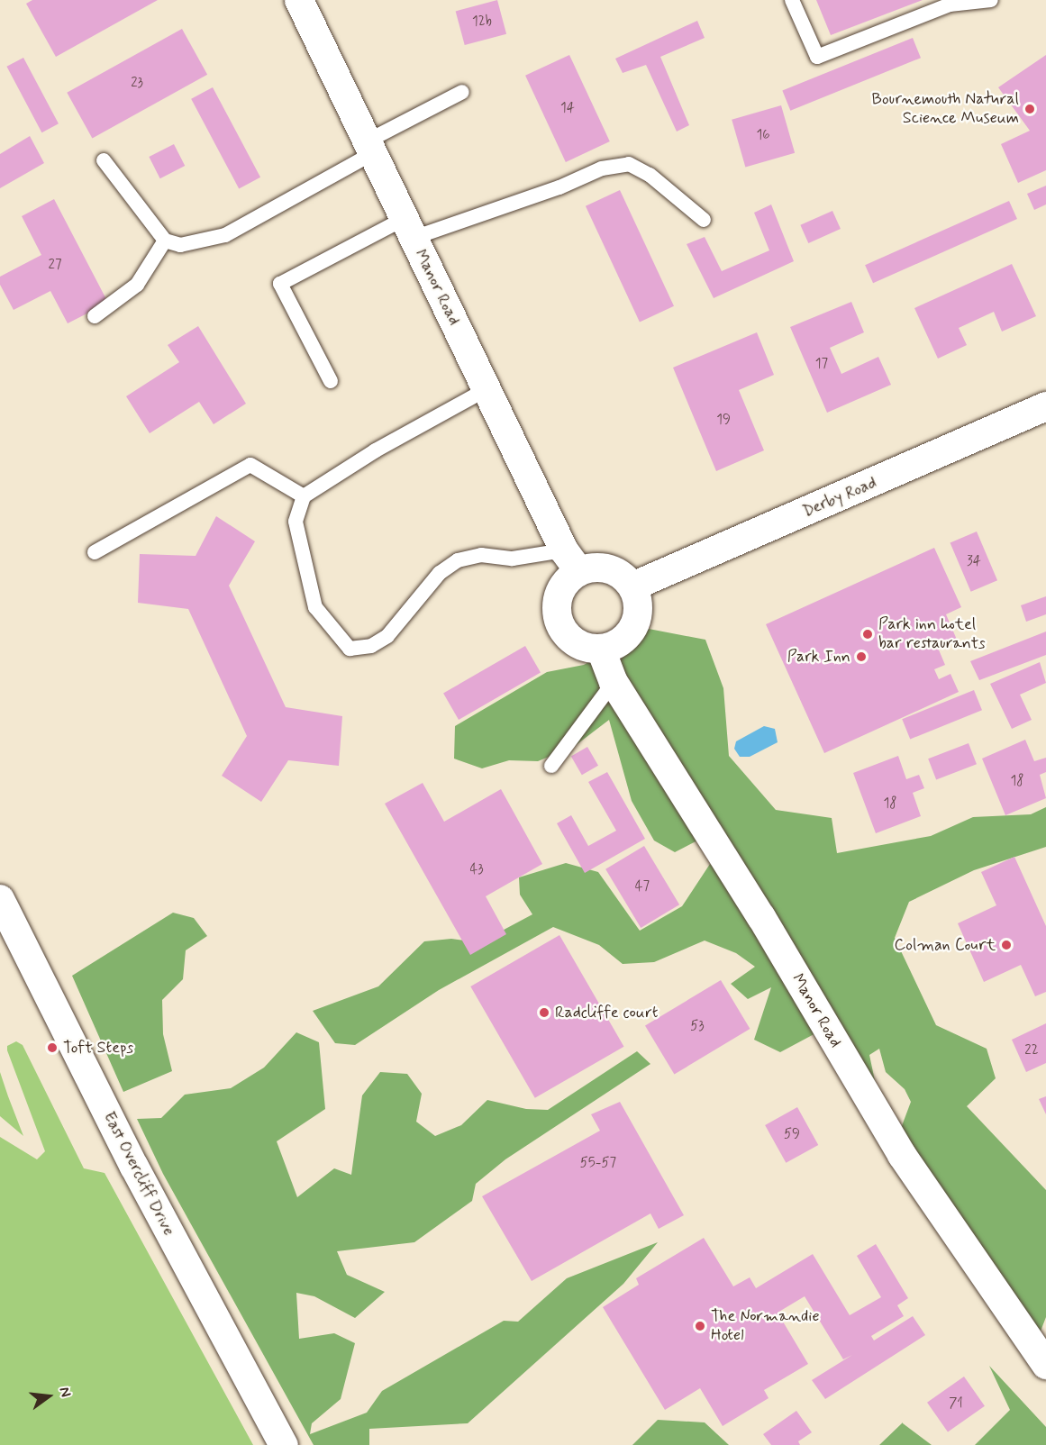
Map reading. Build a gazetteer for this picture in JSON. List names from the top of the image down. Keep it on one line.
{"streets":{"street":["Manor Road","Derby Road","East Overcliff Drive"]},"crossings":[["Manor Road","Derby Road"]],"places":["Bournemouth Natural Science Museum","Park inn hotel bar restaurants","Park Inn","Colman Court","Radcliffe court","Toft Steps","The Normandie Hotel"],"house_numbers":["12b","23","14","16","27","17","19","34","18","18","43","47","53","22","59","55-57","71"],"north":"right"}
